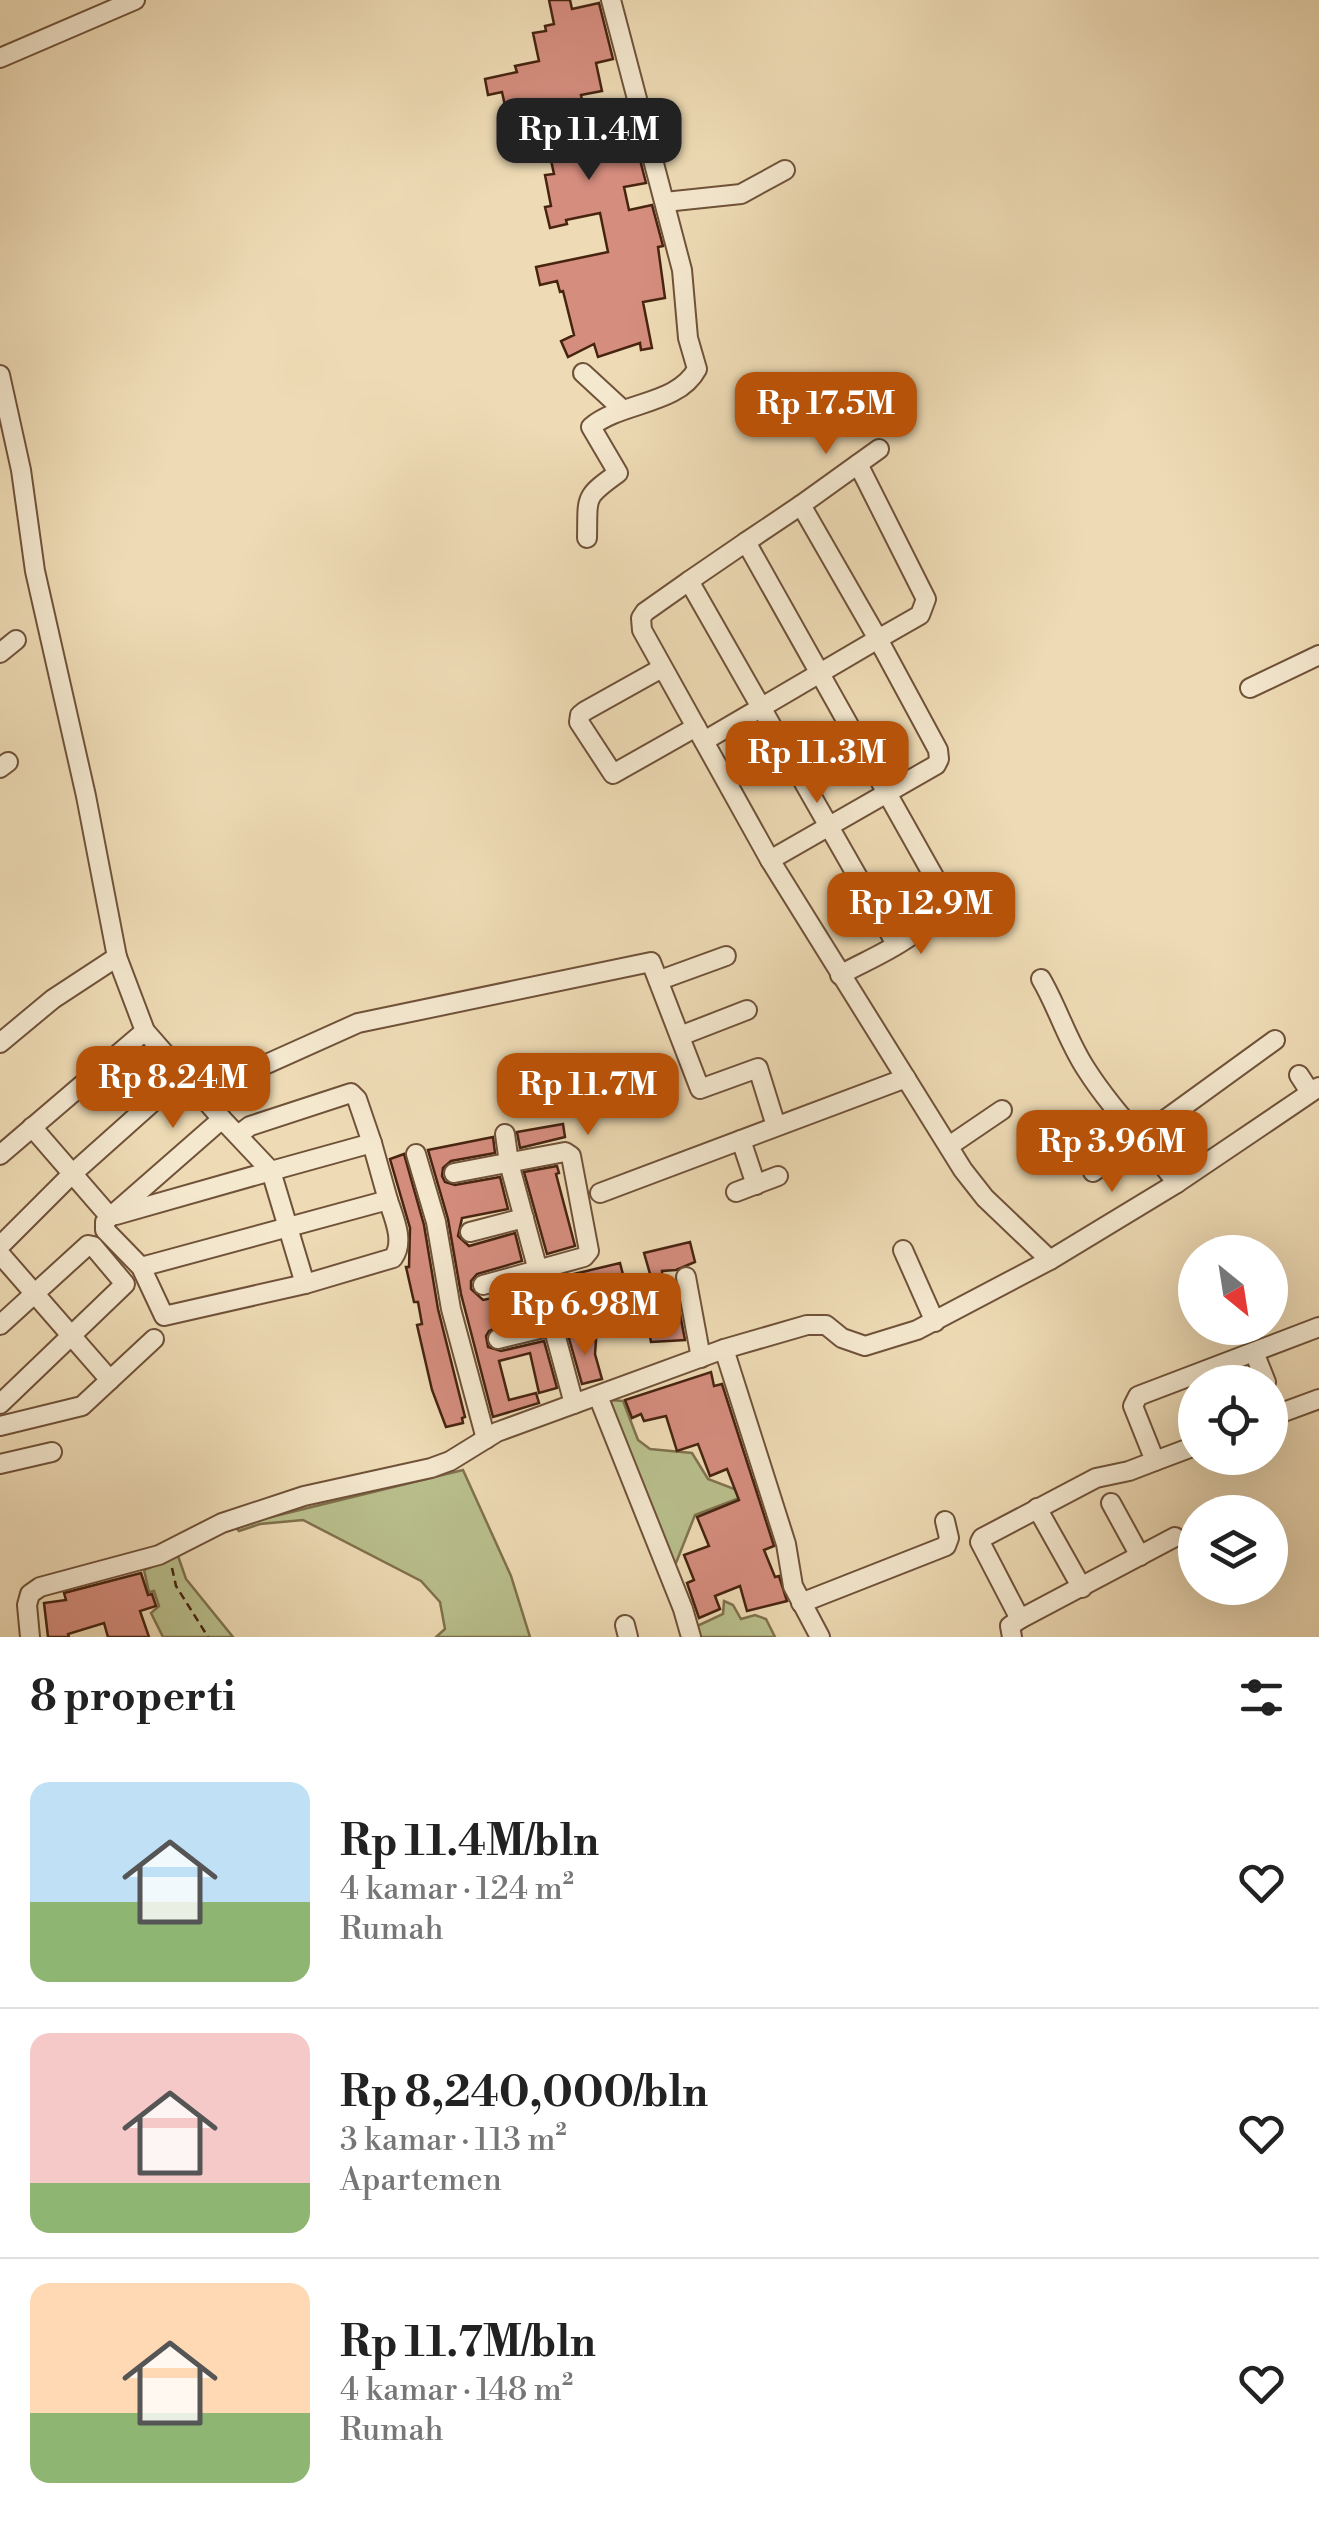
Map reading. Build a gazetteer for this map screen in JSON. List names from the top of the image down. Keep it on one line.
{"north":"bottom right","page":{"price":["Rp 11.4M","Rp 17.5M","Rp 11.3M","Rp 12.9M","Rp 8.24M","Rp 11.7M","Rp 3.96M","Rp 6.98M"],"heading":"8 properti","list":[{"name":"Rp 11.4M/bln","note":"4 kamar · 124 m² · Rumah"},{"name":"Rp 8,240,000/bln","note":"3 kamar · 113 m² · Apartemen"},{"name":"Rp 11.7M/bln","note":"4 kamar · 148 m² · Rumah"}]}}
